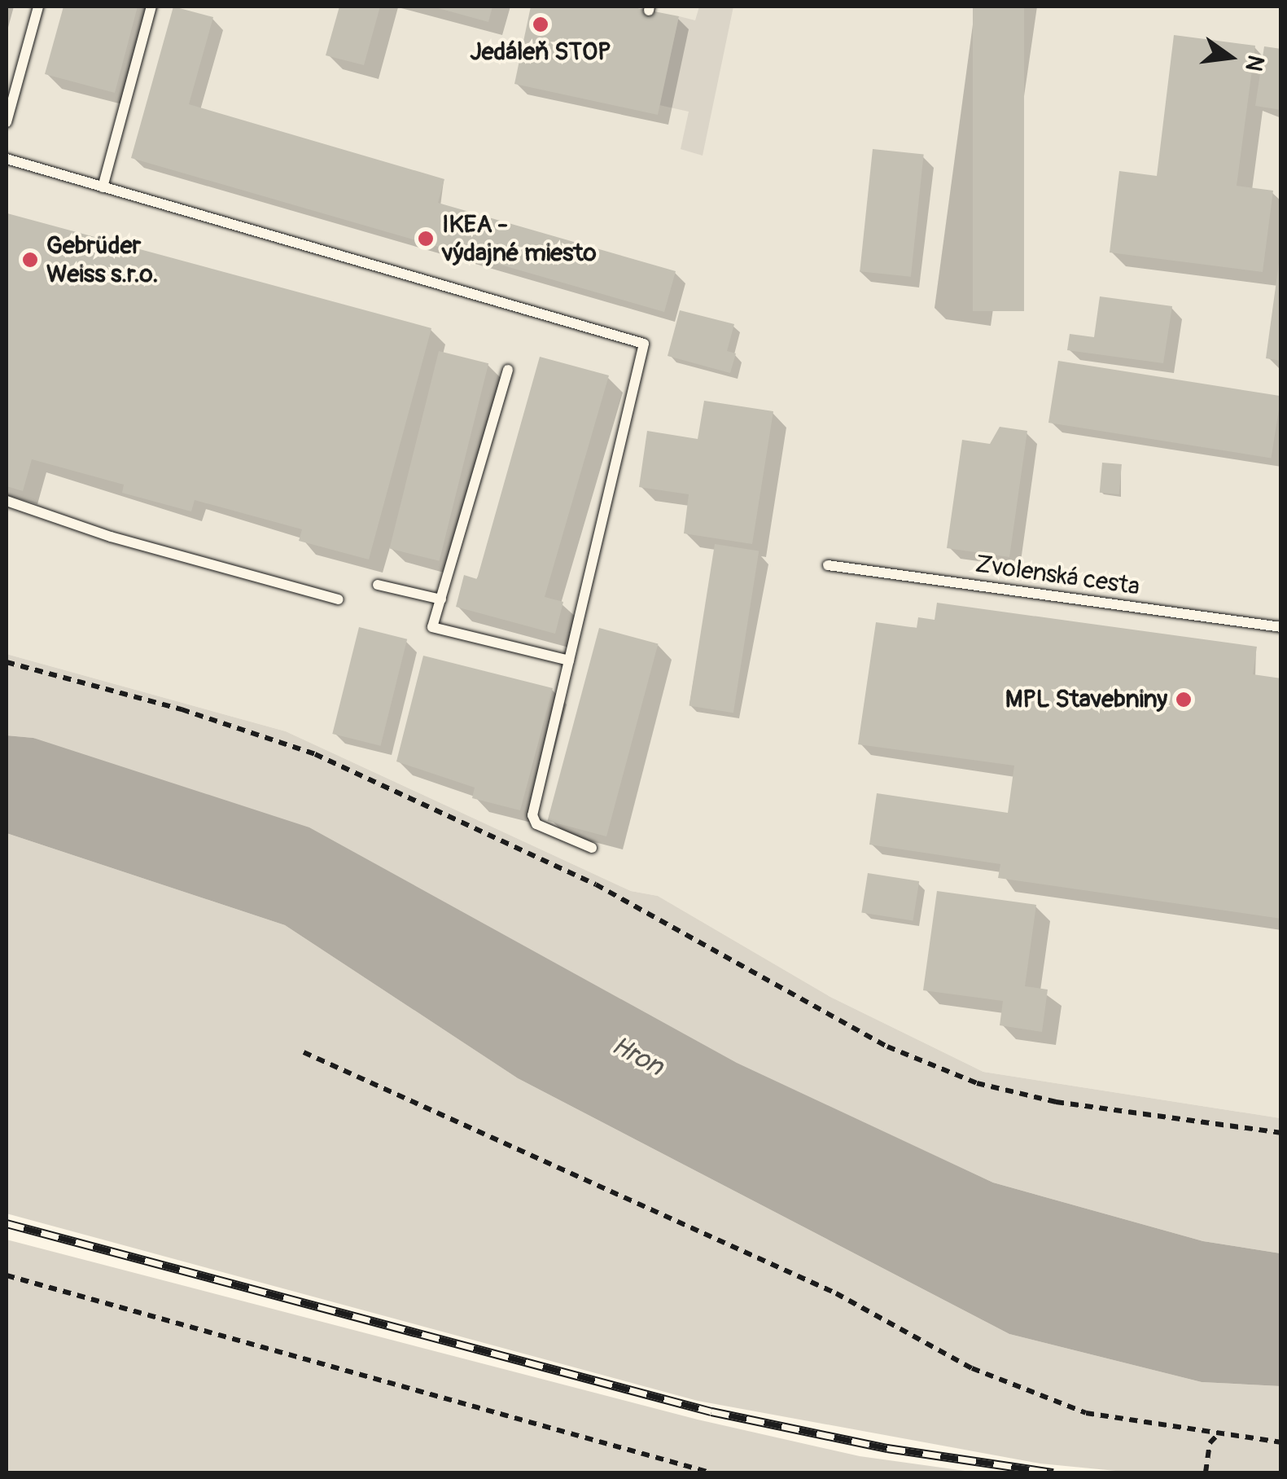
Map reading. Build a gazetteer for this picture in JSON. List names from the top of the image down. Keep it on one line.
{"streets":{"lane":["Zvolenská cesta"]},"water":["Hron"],"places":["Jedáleň STOP","IKEA - výdajné miesto","Gebrüder Weiss s.r.o.","MPL Stavebniny"],"north":"right"}
